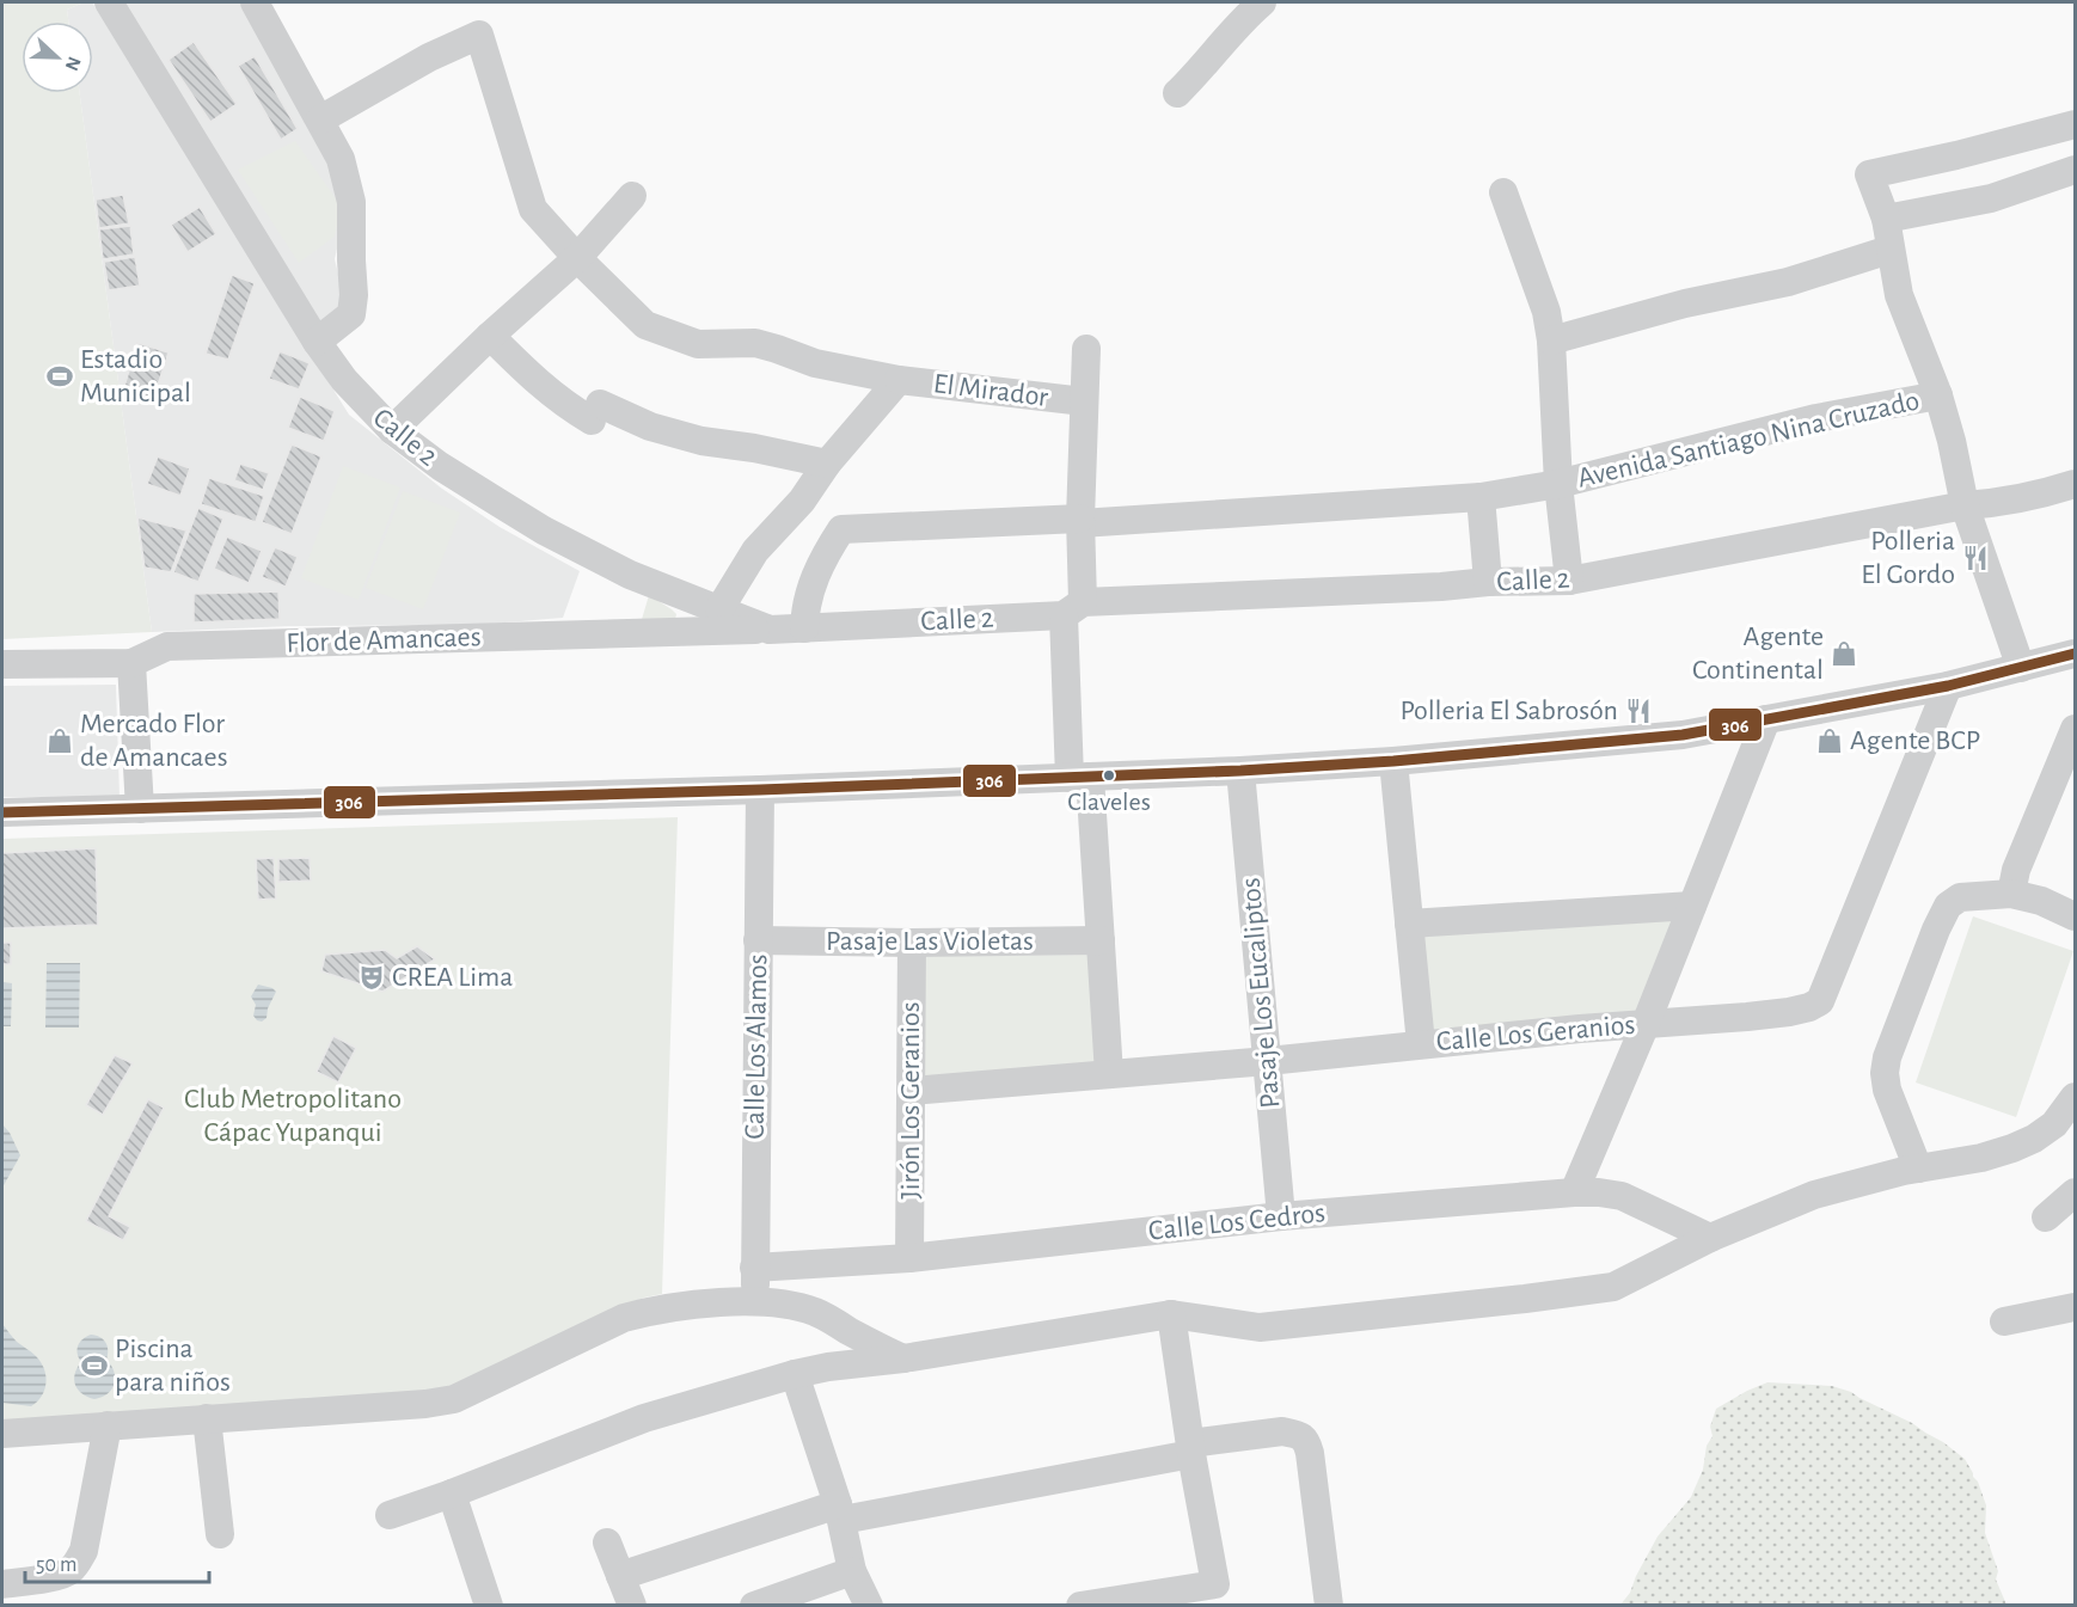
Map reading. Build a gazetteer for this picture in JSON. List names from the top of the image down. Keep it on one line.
{"streets":{"street":["El Mirador","Calle 2","Avenida Santiago Nina Cruzado","Flor de Amancaes","Pasaje Las Violetas","Pasaje Los Eucaliptos","Calle Los Geranios","Calle Los Alamos","Jirón Los Geranios","Calle Los Cedros"]},"crossings":[["Calle 2","Avenida Santiago Nina Cruzado"],["Calle 2","Flor de Amancaes"],["Pasaje Las Violetas","Calle Los Alamos"],["Pasaje Las Violetas","Jirón Los Geranios"],["Pasaje Los Eucaliptos","Calle Los Geranios"],["Pasaje Los Eucaliptos","Calle Los Cedros"],["Calle Los Geranios","Jirón Los Geranios"],["Calle Los Alamos","Calle Los Cedros"],["Jirón Los Geranios","Calle Los Cedros"]],"parks":["Club Metropolitano Cápac Yupanqui"],"places":{"sports":["Estadio Municipal","Piscina para niños"],"restaurant":["Polleria El Gordo","Polleria El Sabrosón"],"shop":["Agente Continental","Mercado Flor de Amancaes","Agente BCP"],"other":["Claveles"],"theatre":["CREA Lima"]},"lines":["transit line 306"],"scale_bar":"50 m","north":"right"}
